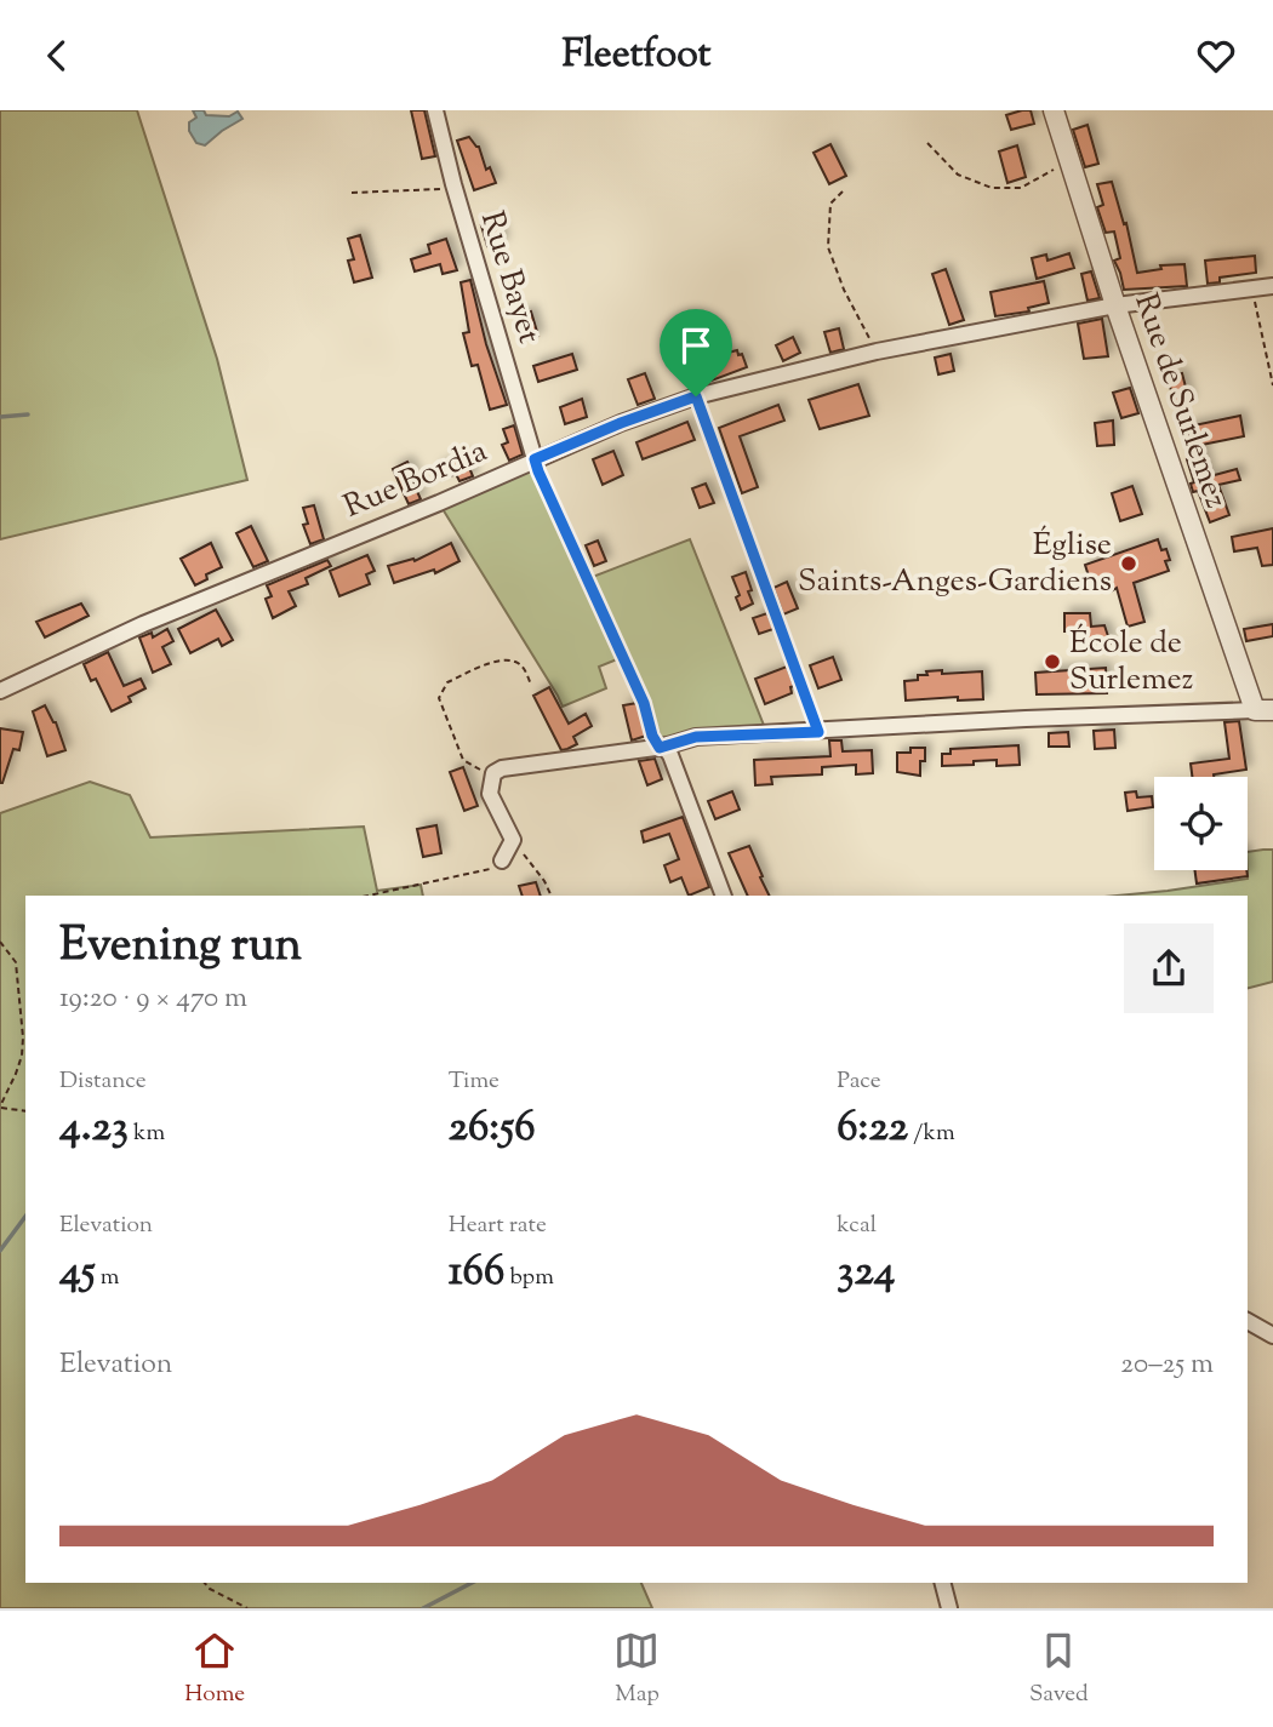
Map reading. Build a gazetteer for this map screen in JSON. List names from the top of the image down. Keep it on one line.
{"streets":{"street":["Rue Bayet","Rue de Surlemez","Rue Bordia"]},"crossings":[["Rue Bayet","Rue Bordia"],["Rue de Surlemez","Rue Bordia"]],"places":["Église Saints-Anges-Gardiens","École de Surlemez"],"page":{"header":"Fleetfoot","heading":["Evening run","19:20 · 9 × 470 m"],"stats":[["Distance","4.23 km"],["Time","26:56"],["Pace","6:22 /km"],["Elevation","45 m"],["Heart rate","166 bpm"],["kcal","324"]],"chart":["Elevation","20–25 m"],"tabs":["Home","Map","Saved"]}}
